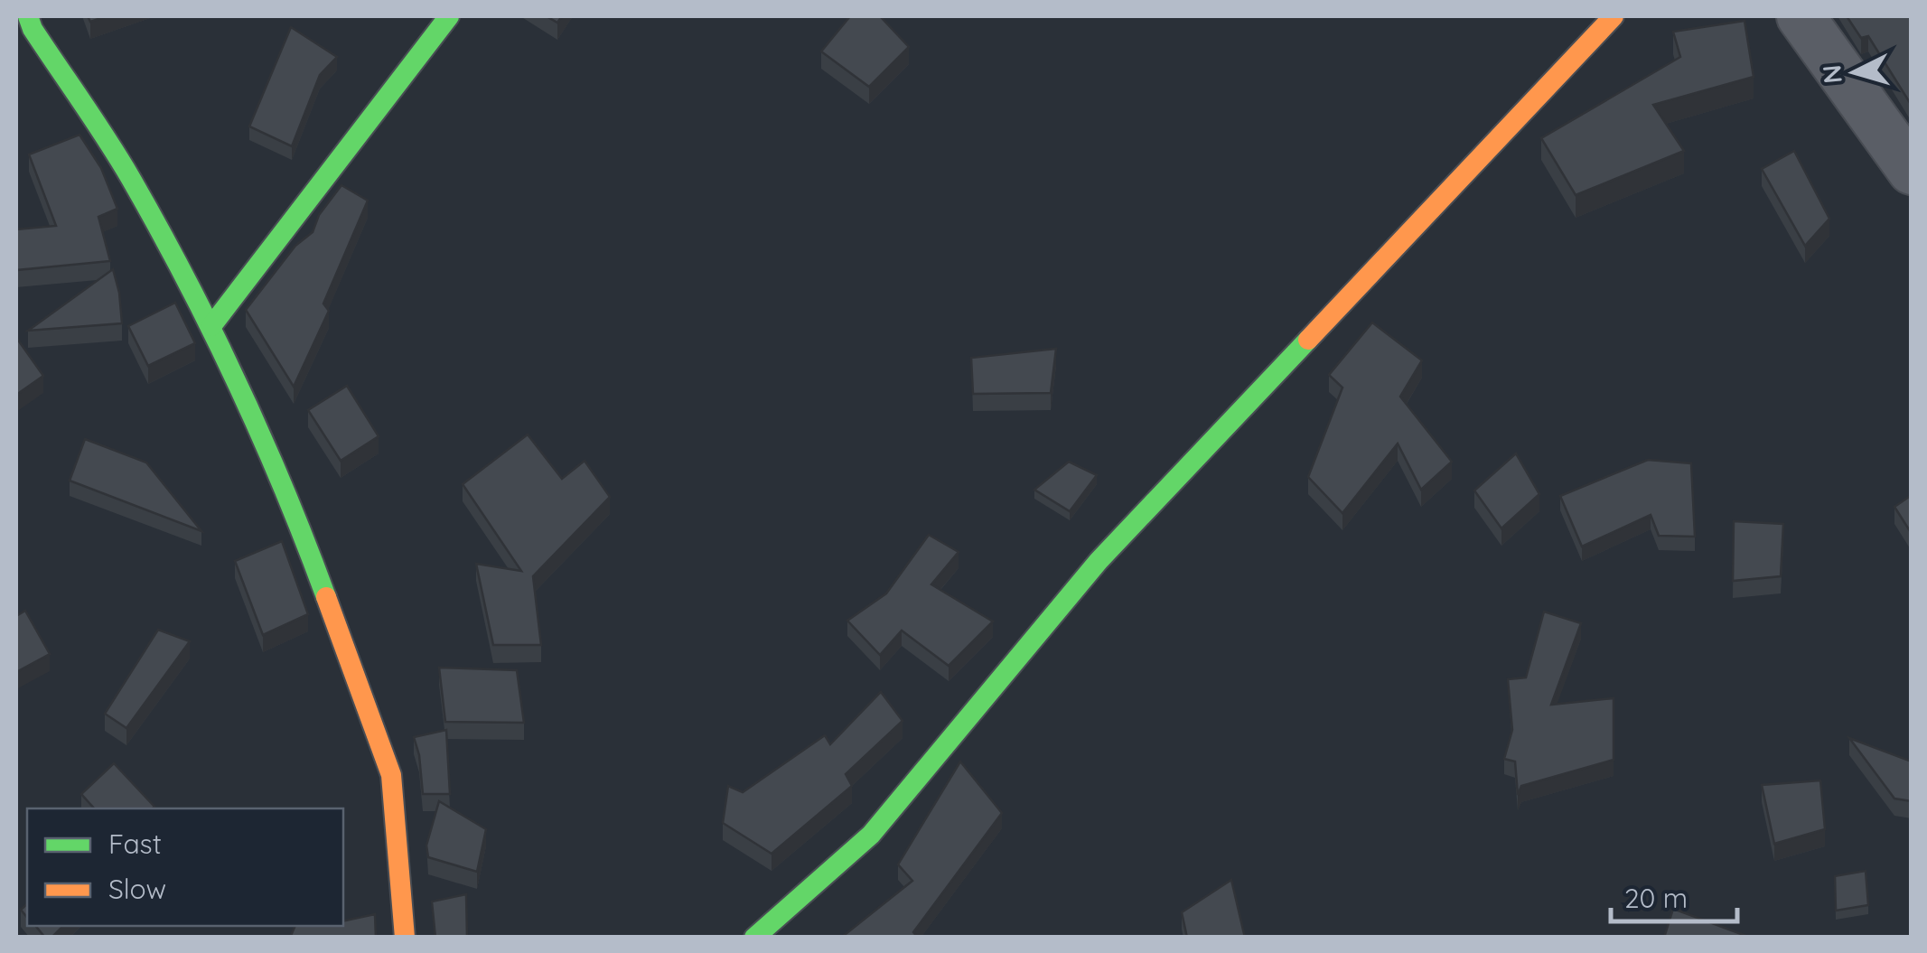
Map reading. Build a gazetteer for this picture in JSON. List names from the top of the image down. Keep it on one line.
{"legend":["Fast","Slow"],"scale_bar":"20 m","north":"left"}
